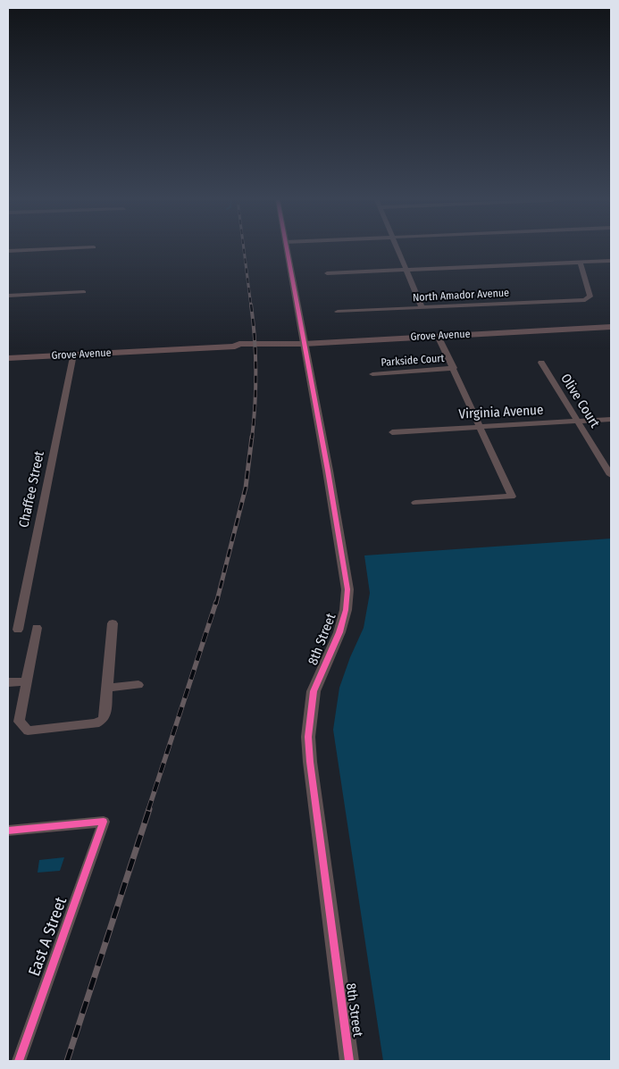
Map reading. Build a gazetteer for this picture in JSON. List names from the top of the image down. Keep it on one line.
{"streets":{"main road":["Grove Avenue"],"street":["North Amador Avenue","Parkside Court","Olive Court","Virginia Avenue","Chaffee Street","8th Street","East A Street"]},"crossings":[["Grove Avenue","Chaffee Street"],["Grove Avenue","8th Street"],["Olive Court","Virginia Avenue"]]}
